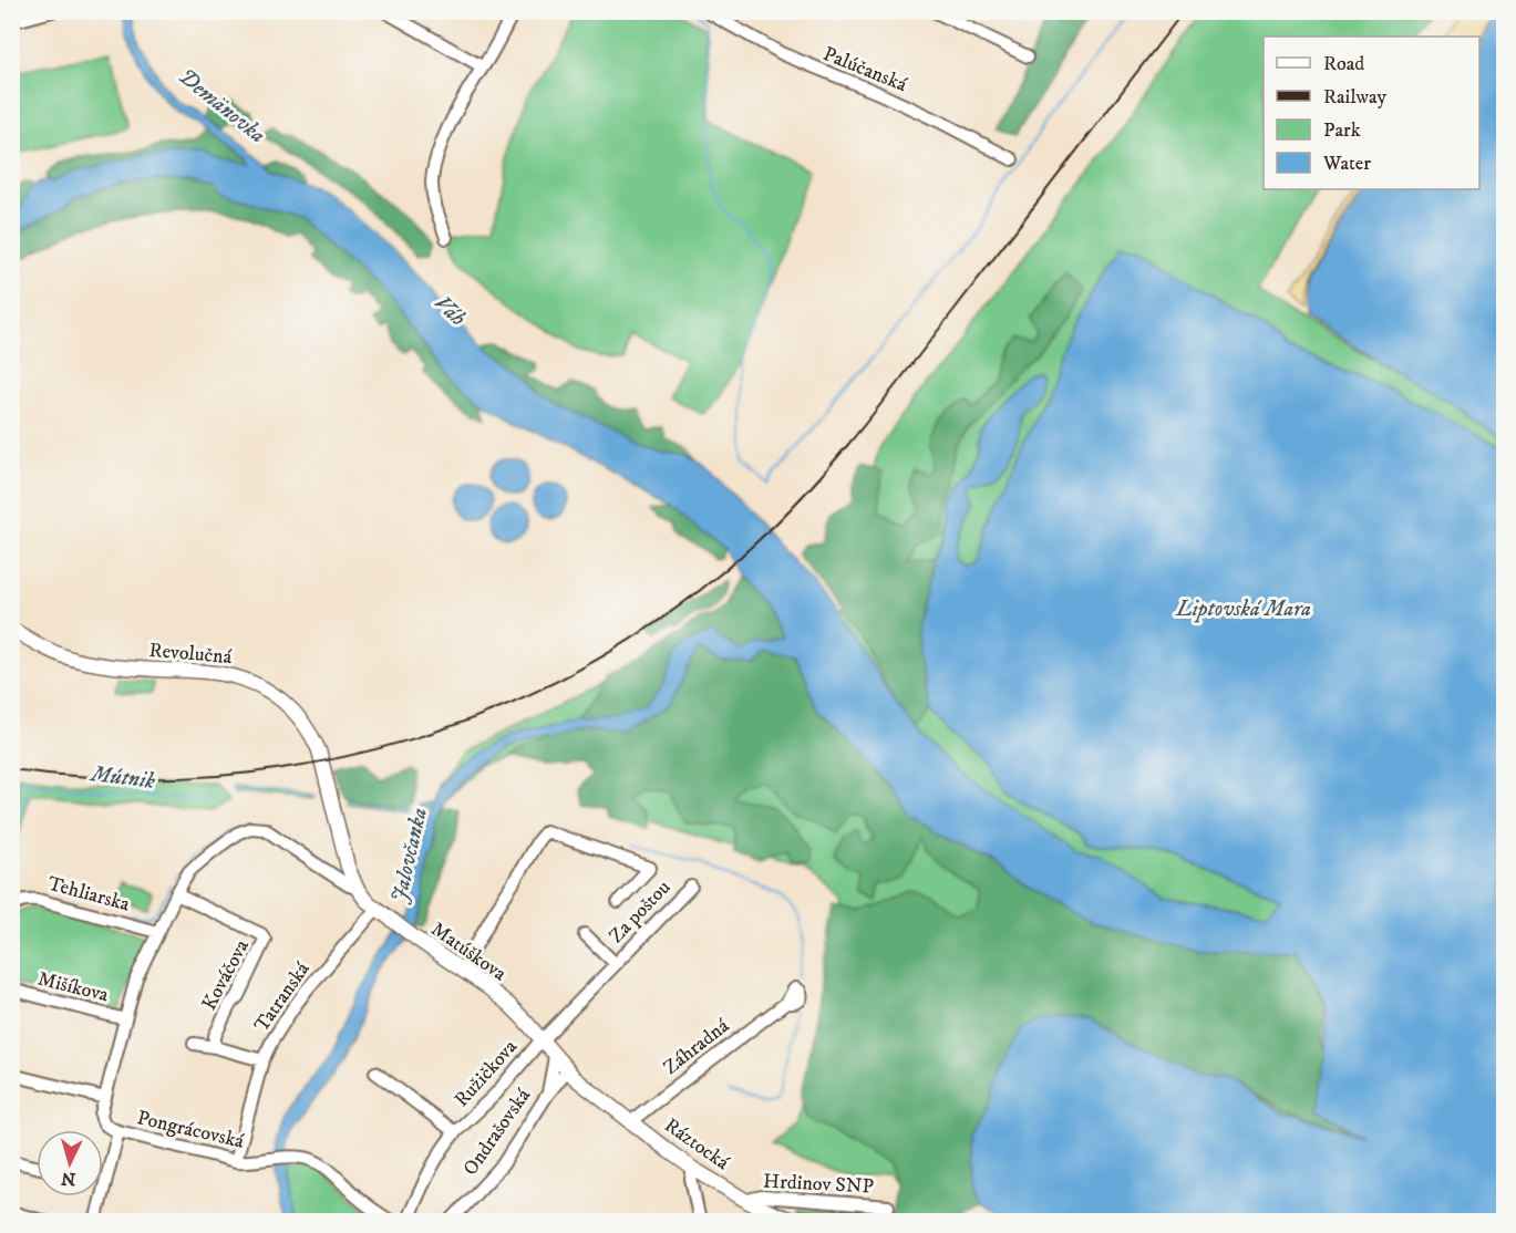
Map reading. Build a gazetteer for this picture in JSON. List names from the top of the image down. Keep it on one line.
{"streets":{"main road":["Revolučná","Matúškova","Ráztocká"],"street":["Palúčanská","Tehliarska","Za poštou","Kováčova","Mišíkova","Tatranská","Záhradná","Ružičkova","Pongrácovská","Ondrašovská","Hrdinov SNP"]},"crossings":[["Revolučná","Matúškova"],["Za poštou","Matúškova"],["Za poštou","Ružičkova"],["Matúškova","Kováčova"],["Matúškova","Tatranská"],["Matúškova","Ružičkova"],["Matúškova","Ondrašovská"],["Matúškova","Ráztocká"],["Tatranská","Pongrácovská"],["Záhradná","Ráztocká"],["Ondrašovská","Ráztocká"],["Ráztocká","Hrdinov SNP"]],"water":["Demänovka","Váh","Liptovská Mara","Mútnik","Jalovčanka"],"legend":["Road","Railway","Park","Water"],"north":"bottom"}
